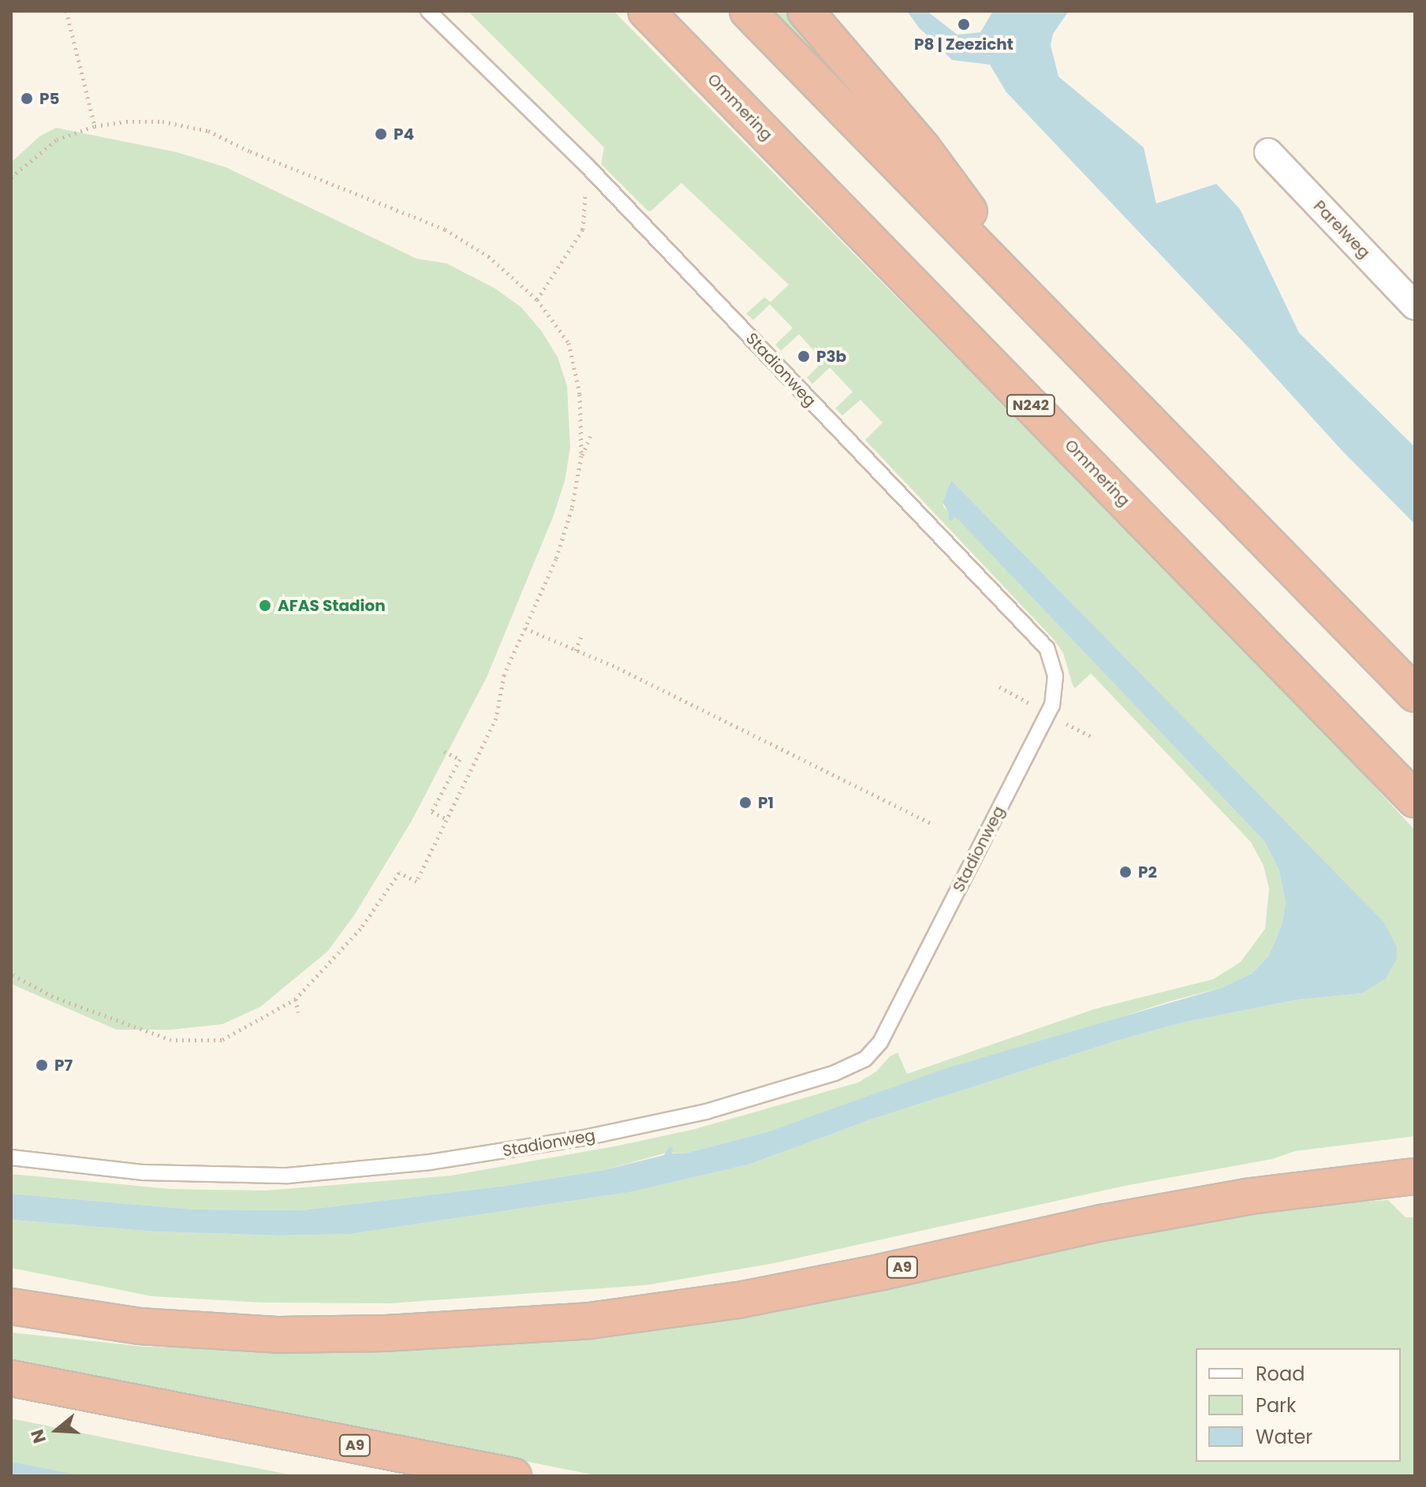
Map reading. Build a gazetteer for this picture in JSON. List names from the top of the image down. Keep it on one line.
{"streets":{"highway":["Ommering","N242","A9"],"street":["Parelweg"],"lane":["Stadionweg"]},"places":["P8 | Zeezicht","P5","P4","P3b","AFAS Stadion","P1","P2","P7"],"legend":["Road","Park","Water"],"north":"left"}
